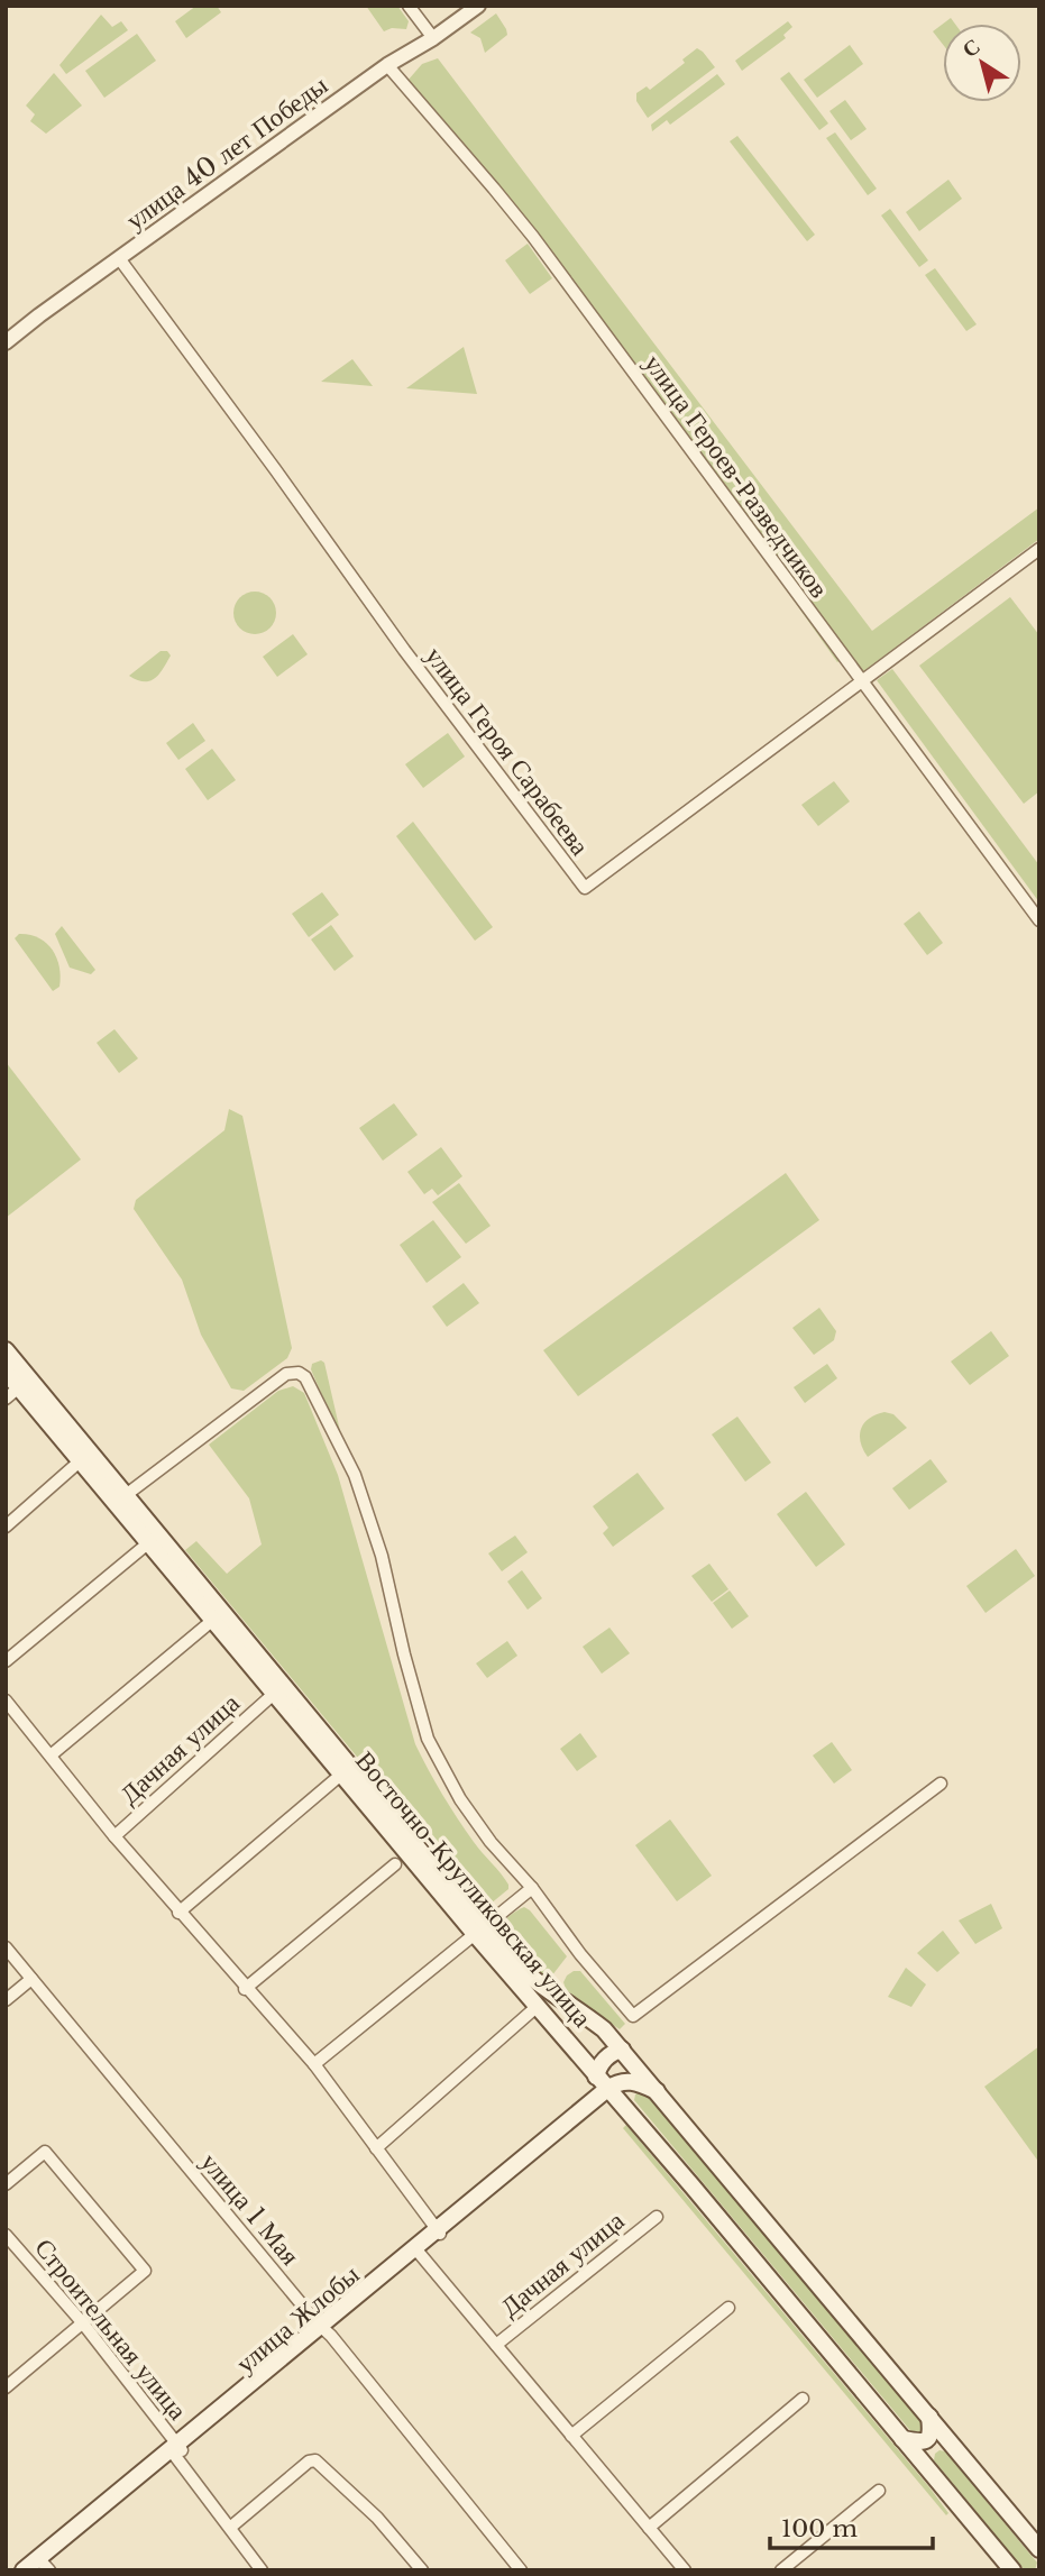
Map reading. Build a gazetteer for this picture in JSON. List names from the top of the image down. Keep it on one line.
{"streets":{"main road":["Восточно-Кругликовская улица","улица Жлобы"],"street":["улица 40 лет Победы","улица Героев-Разведчиков","улица Героя Сарабеева","Дачная улица","улица 1 Мая","Строительная улица"]},"crossings":[["улица 40 лет Победы","улица Героев-Разведчиков"],["улица 40 лет Победы","улица Героя Сарабеева"],["улица Героев-Разведчиков","улица Героя Сарабеева"],["Дачная улица","Восточно-Кругликовская улица"],["Дачная улица","улица Жлобы"],["Восточно-Кругликовская улица","улица Жлобы"],["улица 1 Мая","улица Жлобы"],["улица Жлобы","Строительная улица"]],"scale_bar":"100 m","north":"top left"}
